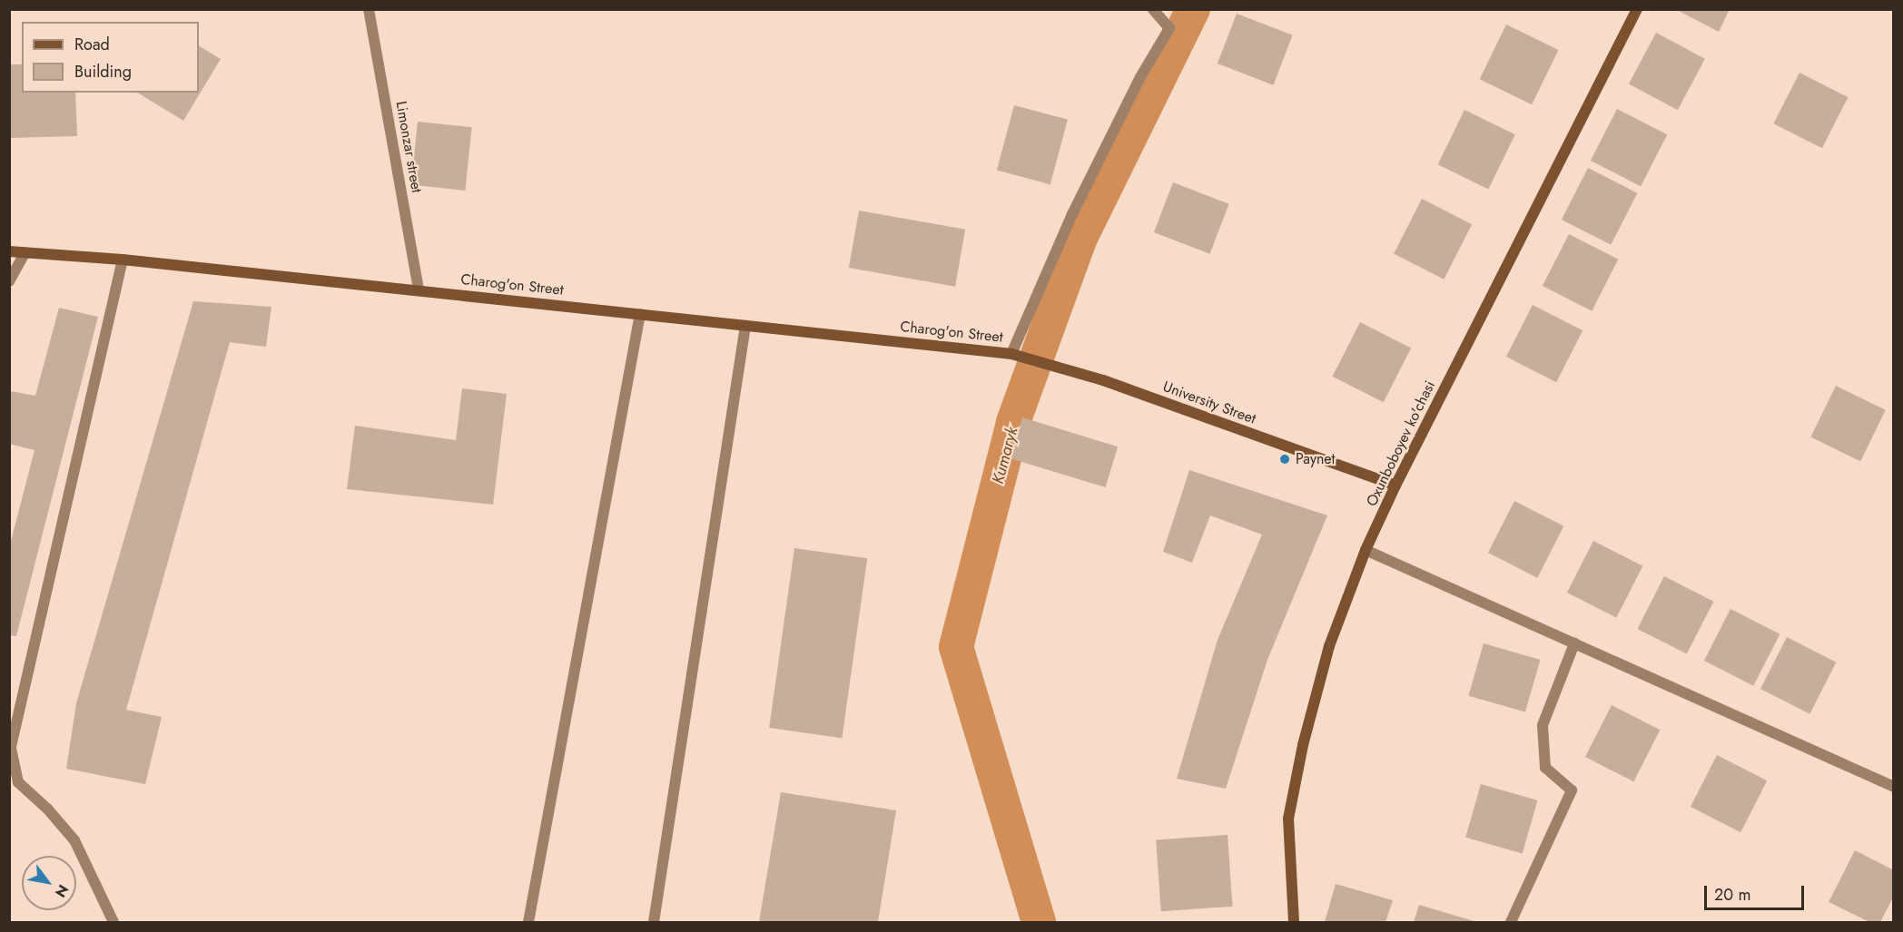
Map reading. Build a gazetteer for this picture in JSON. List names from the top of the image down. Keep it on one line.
{"streets":{"main road":["Charog'on Street","University Street","Oxunboboyev ko'chasi"],"street":["Limonzar street"]},"crossings":[["Limonzar street","Charog'on Street"],["Charog'on Street","University Street"],["University Street","Oxunboboyev ko'chasi"]],"water":["Kumaryk"],"places":["Paynet"],"legend":["Road","Building"],"scale_bar":"20 m","north":"bottom right"}
